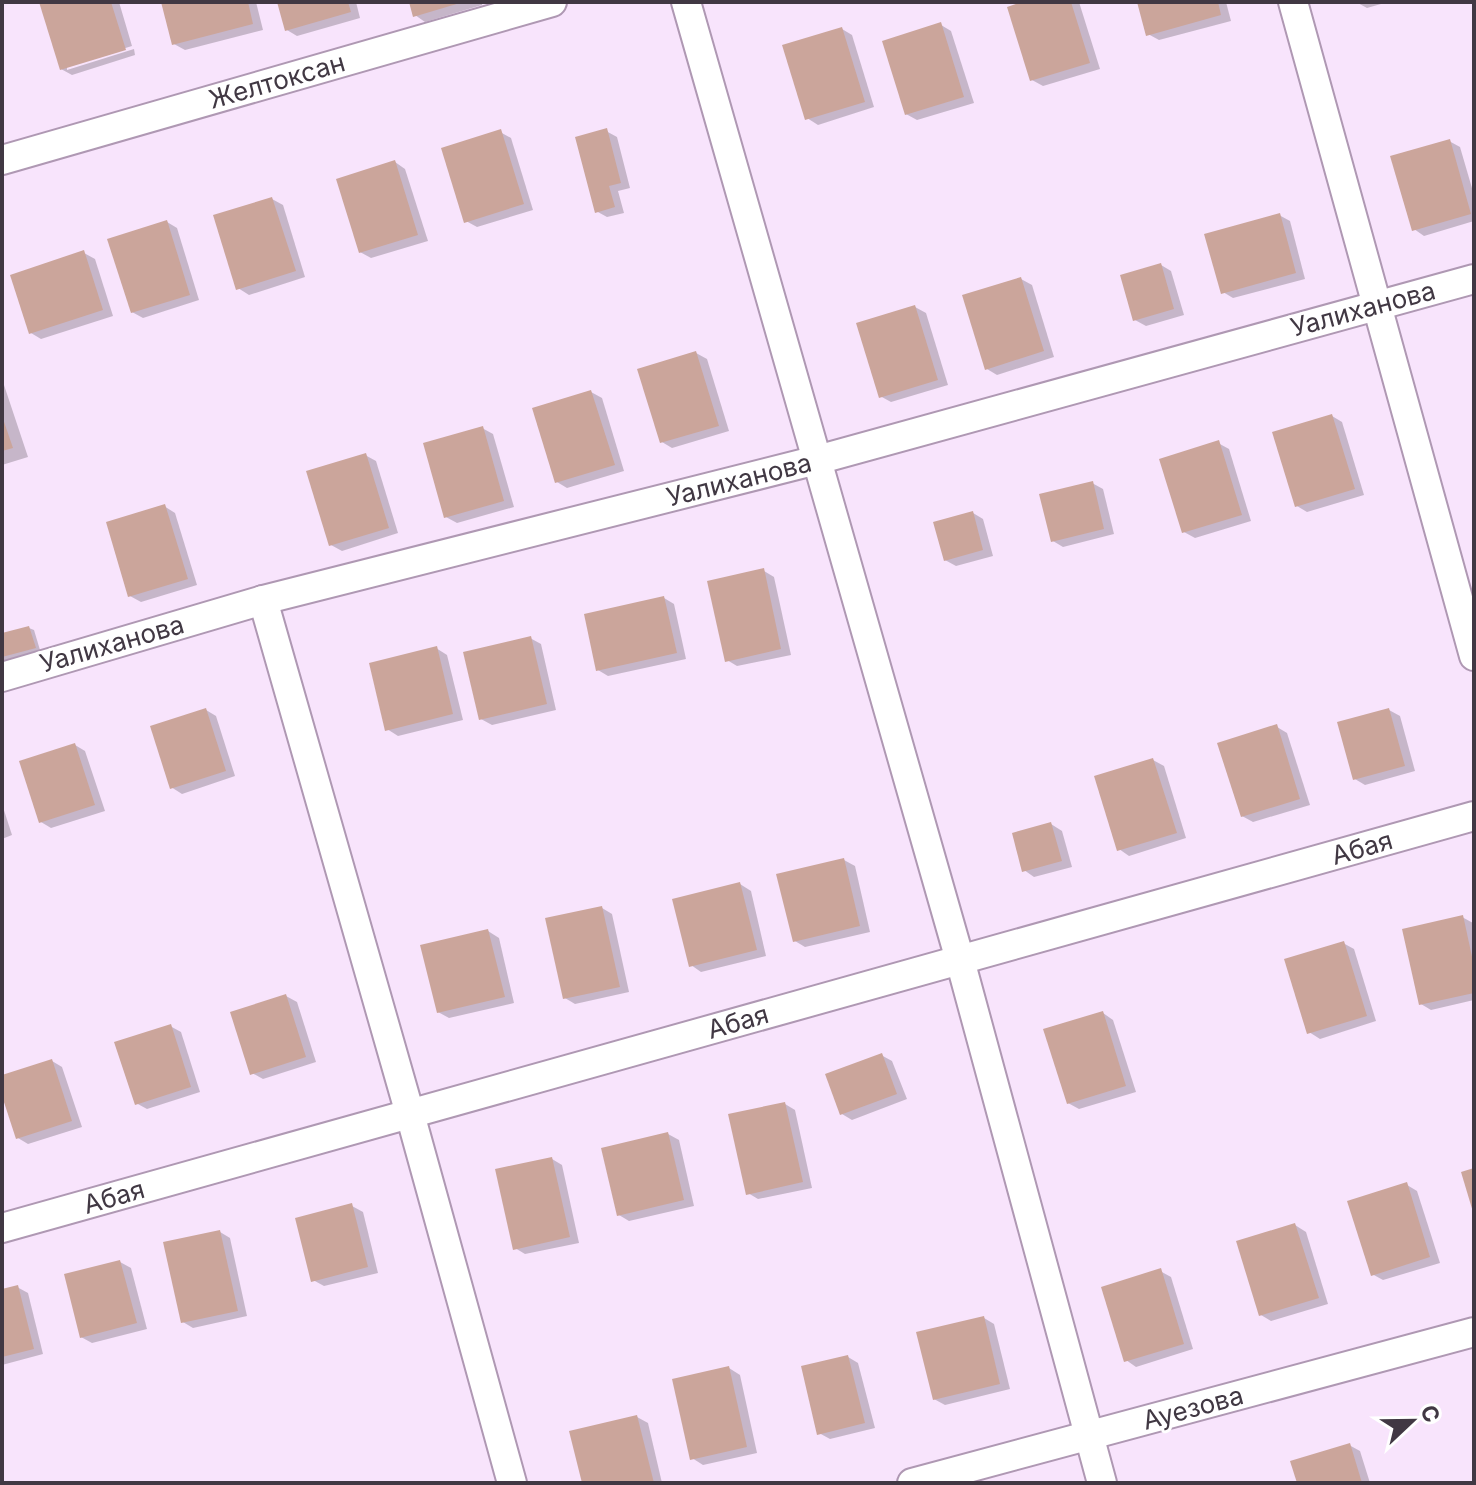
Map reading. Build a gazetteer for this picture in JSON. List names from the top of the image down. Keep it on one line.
{"streets":{"street":["Желтоксан","Уалиханова","Абая","Ауезова"]},"north":"right"}
